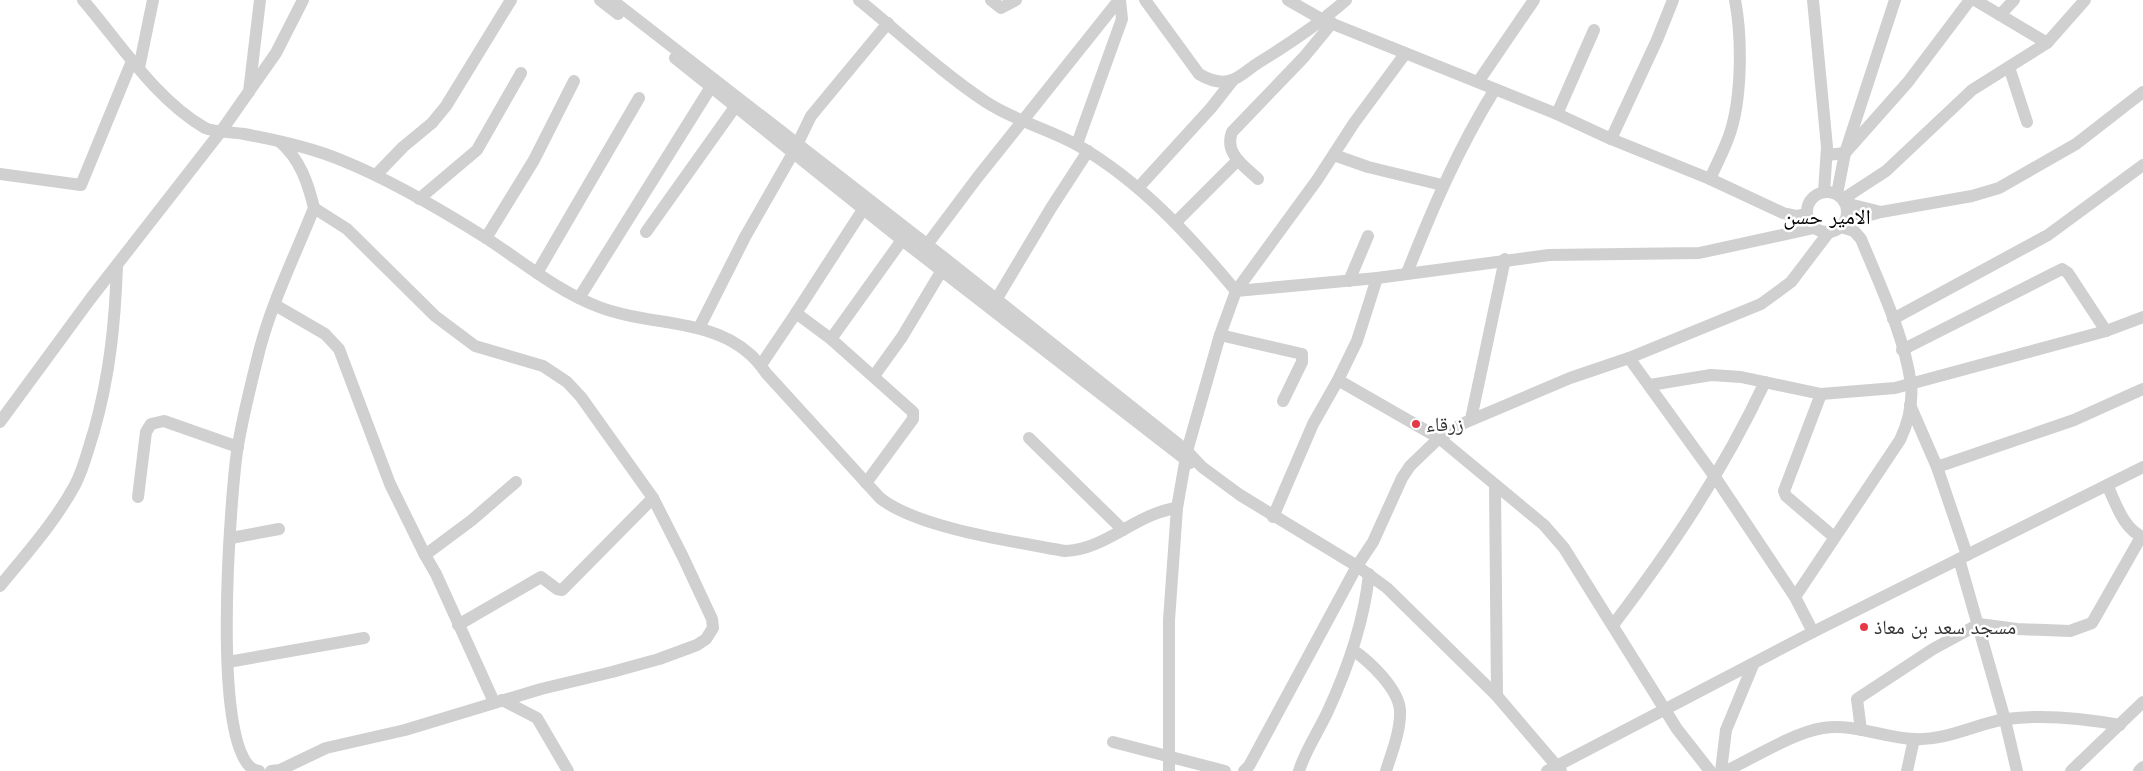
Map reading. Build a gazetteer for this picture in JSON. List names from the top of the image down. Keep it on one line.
{"districts":["الامير حسن"],"places":["زرقاء","مسجد سعد بن معاذ"]}
